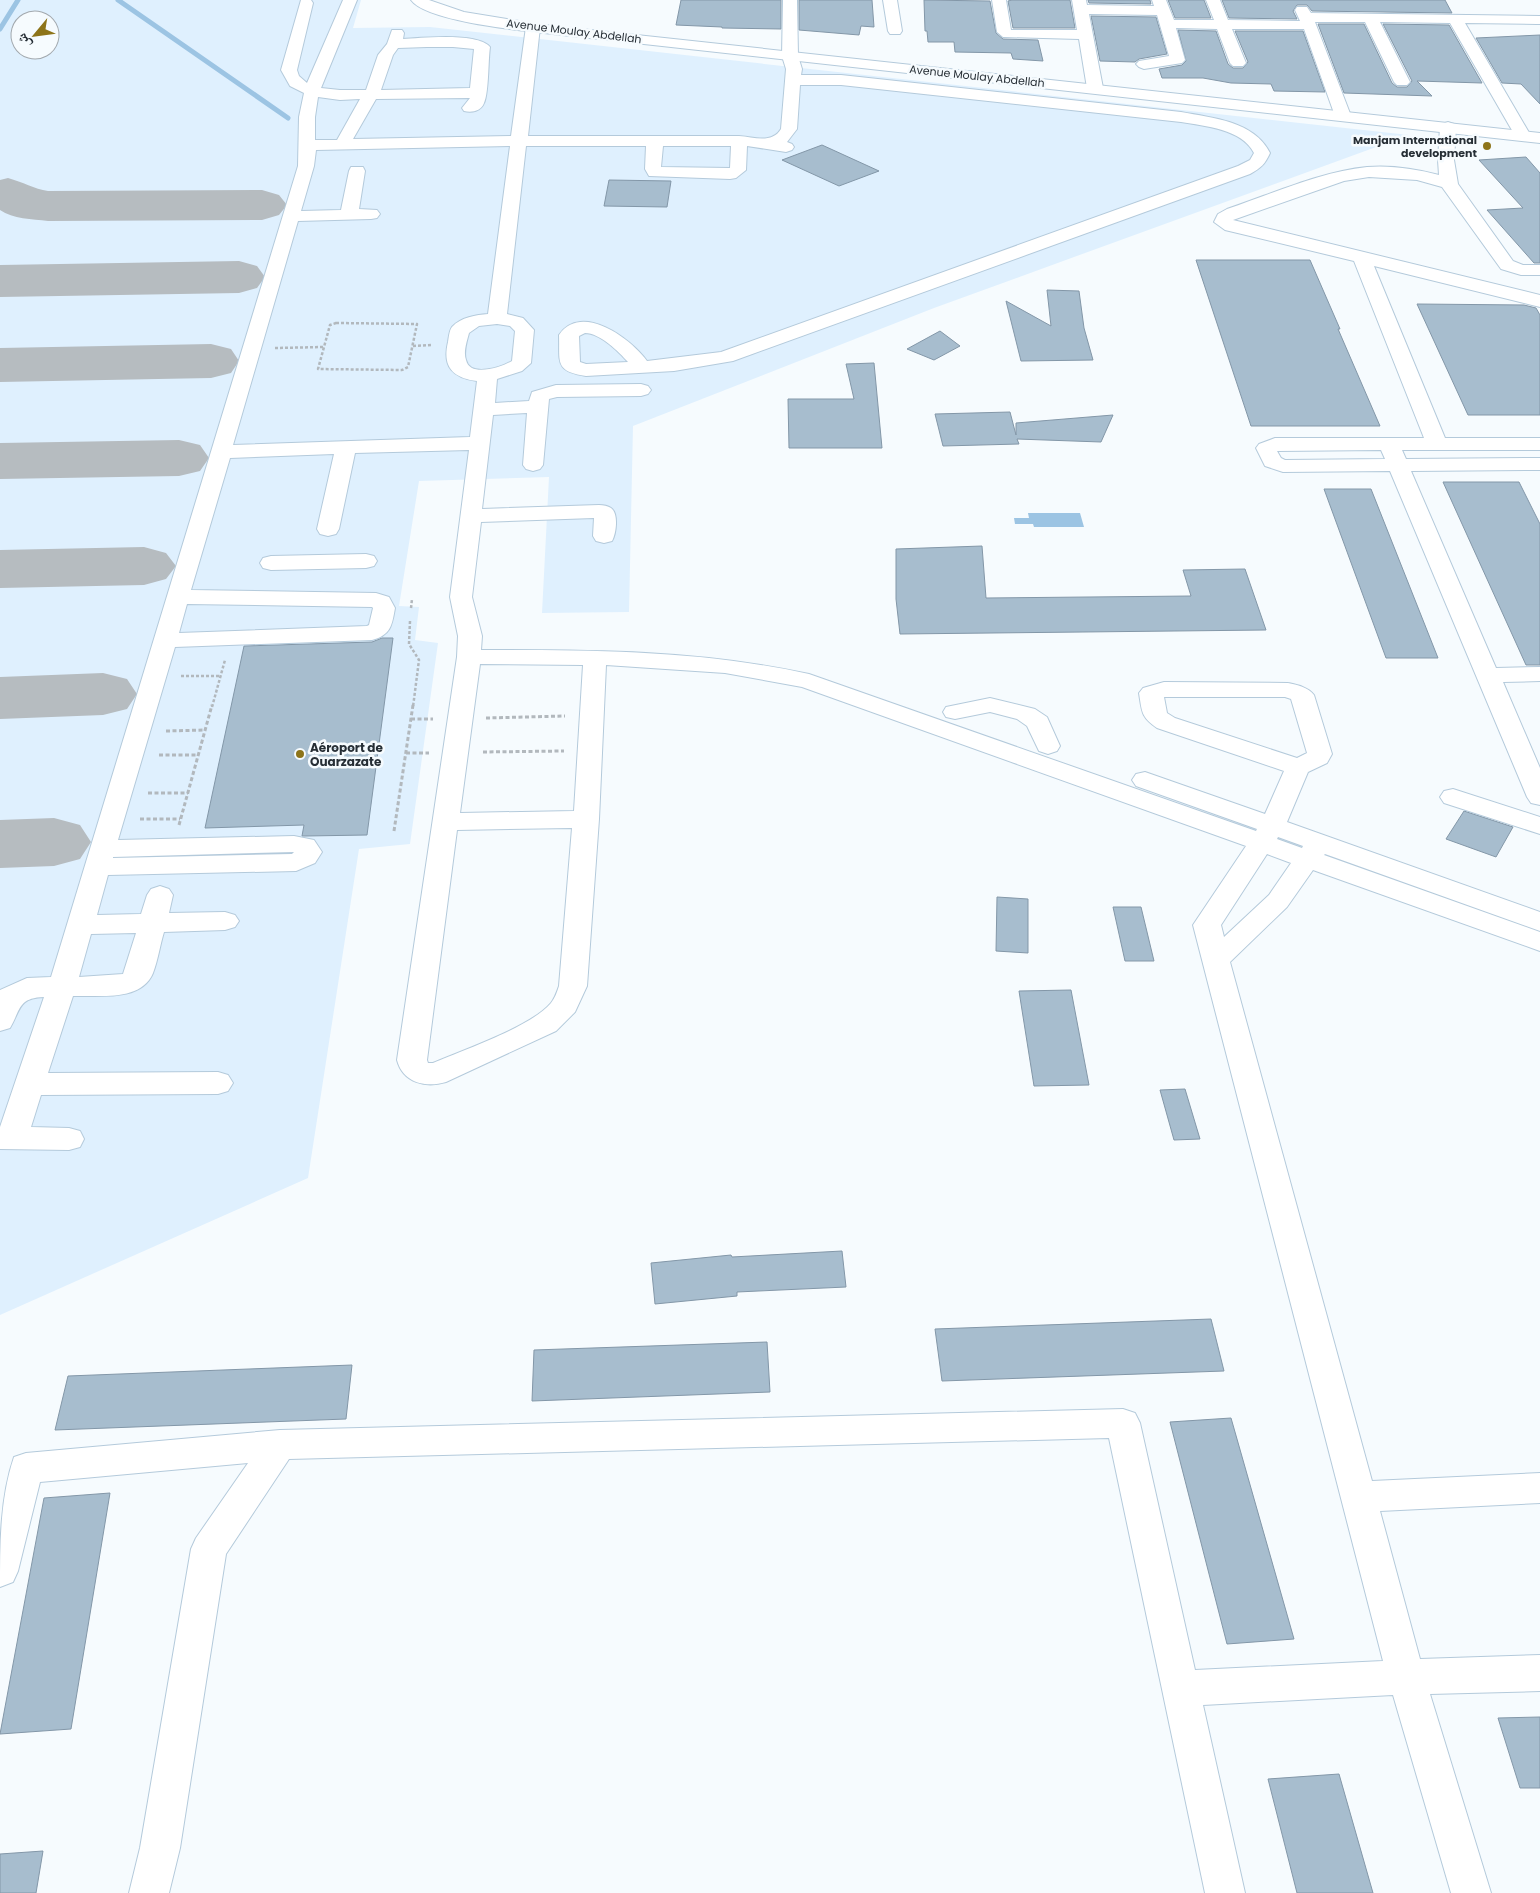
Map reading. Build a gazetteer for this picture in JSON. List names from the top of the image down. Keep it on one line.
{"streets":{"street":["Avenue Moulay Abdellah"]},"places":["Manjam International development","Aéroport de Ouarzazate"],"north":"bottom left"}
